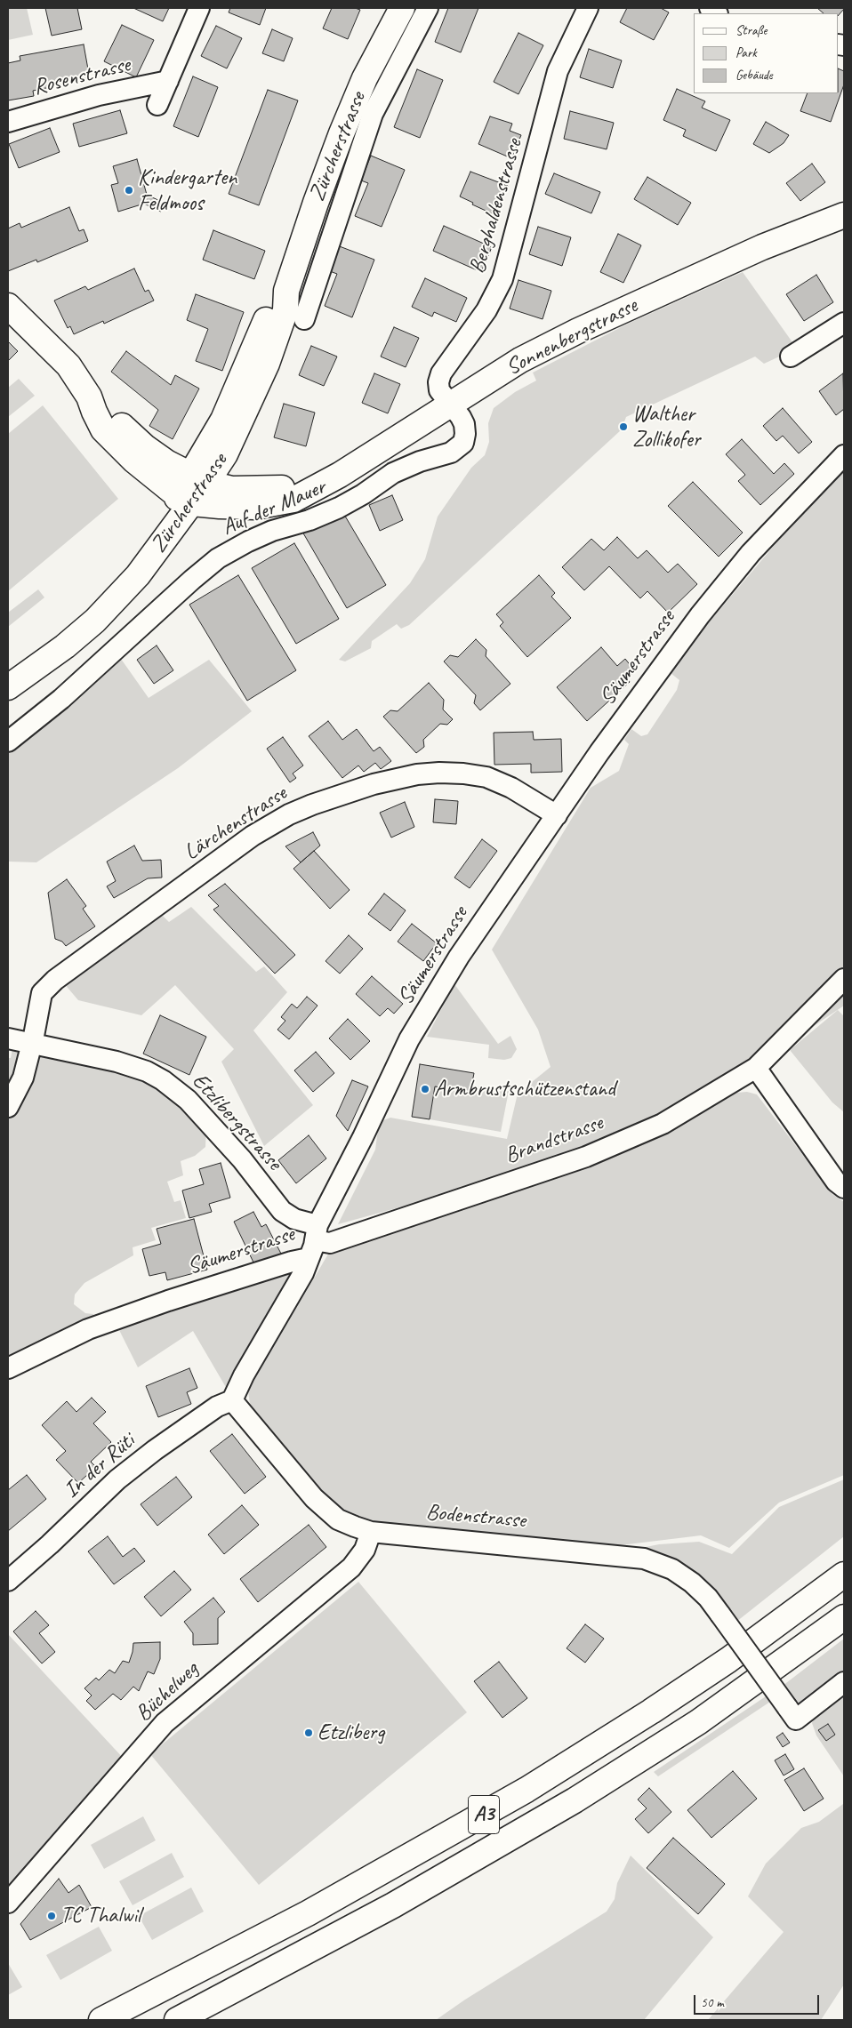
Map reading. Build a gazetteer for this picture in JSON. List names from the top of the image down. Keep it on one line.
{"streets":{"main road":["Zürcherstrasse","Sonnenbergstrasse","A3"],"street":["Rosenstrasse","Berghaldenstrasse","Auf der Mauer","Säumerstrasse","Lärchenstrasse","Etzlibergstrasse","Brandstrasse","In der Rüti","Bodenstrasse","Büchelweg"]},"crossings":[["Zürcherstrasse","Sonnenbergstrasse"],["Berghaldenstrasse","Sonnenbergstrasse"],["Berghaldenstrasse","Auf der Mauer"],["Sonnenbergstrasse","Auf der Mauer"],["Säumerstrasse","Lärchenstrasse"],["Säumerstrasse","Etzlibergstrasse"],["Säumerstrasse","Brandstrasse"],["Lärchenstrasse","Etzlibergstrasse"],["Etzlibergstrasse","Brandstrasse"],["In der Rüti","Bodenstrasse"],["Bodenstrasse","Büchelweg"]],"places":["Kindergarten Feldmoos","Walther Zollikofer","Armbrustschützenstand","Etzliberg","TC Thalwil"],"legend":["Straße","Park","Gebäude"],"scale_bar":"50 m"}
